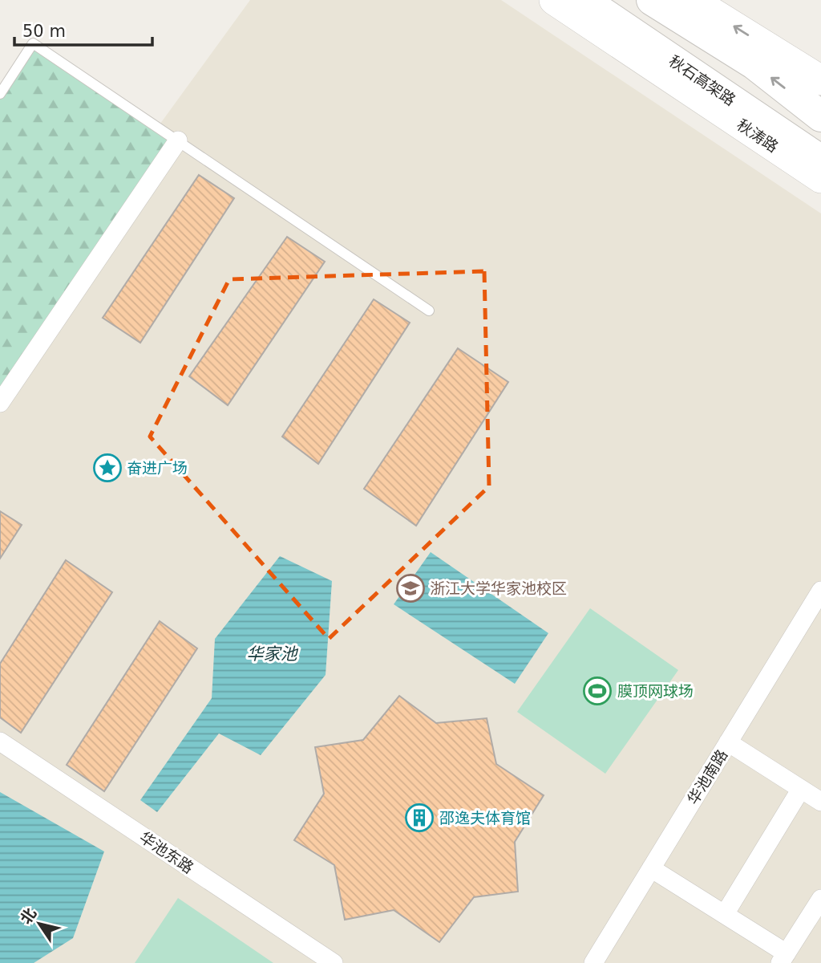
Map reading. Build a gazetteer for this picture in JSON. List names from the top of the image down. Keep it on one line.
{"streets":{"highway":["秋石高架路"],"main road":["秋涛路"],"street":["华池南路","华池东路"]},"water":["华家池"],"places":{"place":["奋进广场"],"school or university":["浙江大学华家池校区"],"sports":["膜顶网球场"],"building":["邵逸夫体育馆"]},"scale_bar":"50 m","north":"top left"}
